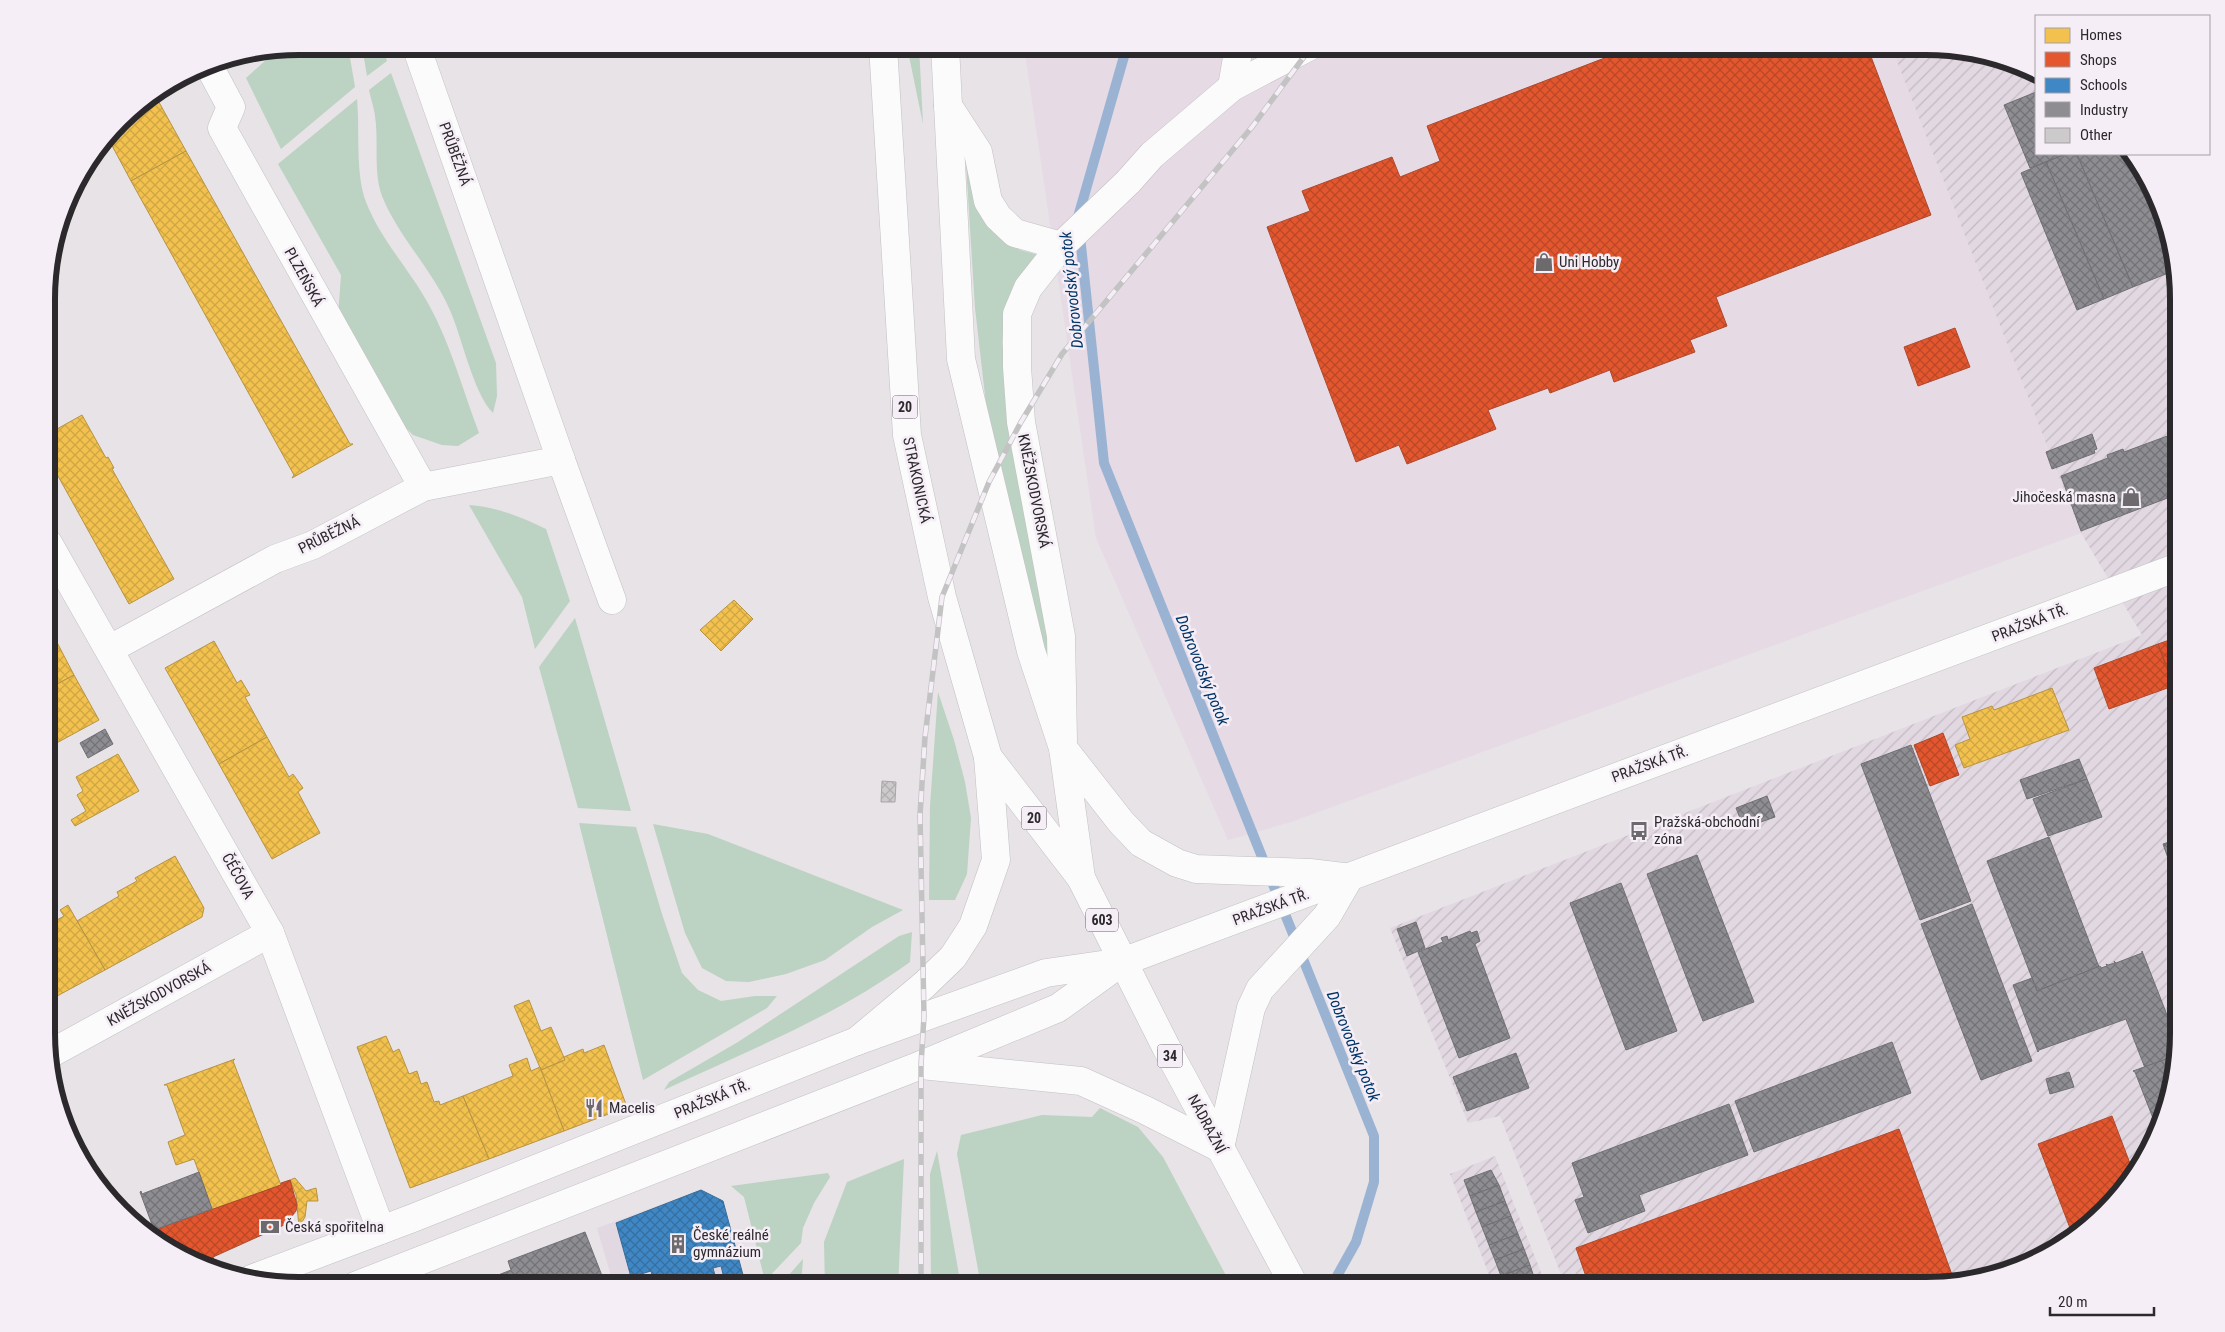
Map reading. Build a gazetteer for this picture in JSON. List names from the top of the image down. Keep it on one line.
{"streets":{"street":["PRŮBĚŽNÁ","PLZEŇSKÁ","20","STRAKONICKÁ","KNĚŽSKODVORSKÁ","PRAŽSKÁ TŘ.","ČÉČOVA","603","34","NÁDRAŽNÍ"]},"crossings":[["PRŮBĚŽNÁ","PLZEŇSKÁ"],["PRŮBĚŽNÁ","ČÉČOVA"],["20","STRAKONICKÁ"],["20","603"],["KNĚŽSKODVORSKÁ","ČÉČOVA"],["PRAŽSKÁ TŘ.","ČÉČOVA"],["PRAŽSKÁ TŘ.","603"],["PRAŽSKÁ TŘ.","NÁDRAŽNÍ"],["603","NÁDRAŽNÍ"]],"water":["Dobrovodský potok"],"places":{"shop":["Uni Hobby","Jihočeská masna"],"bus stop":["Pražská-obchodní zóna"],"restaurant":["Macelis"],"bank":["Česká spořitelna"],"building":["České reálné gymnázium"]},"legend":["Homes","Shops","Schools","Industry","Other"],"scale_bar":"20 m"}
